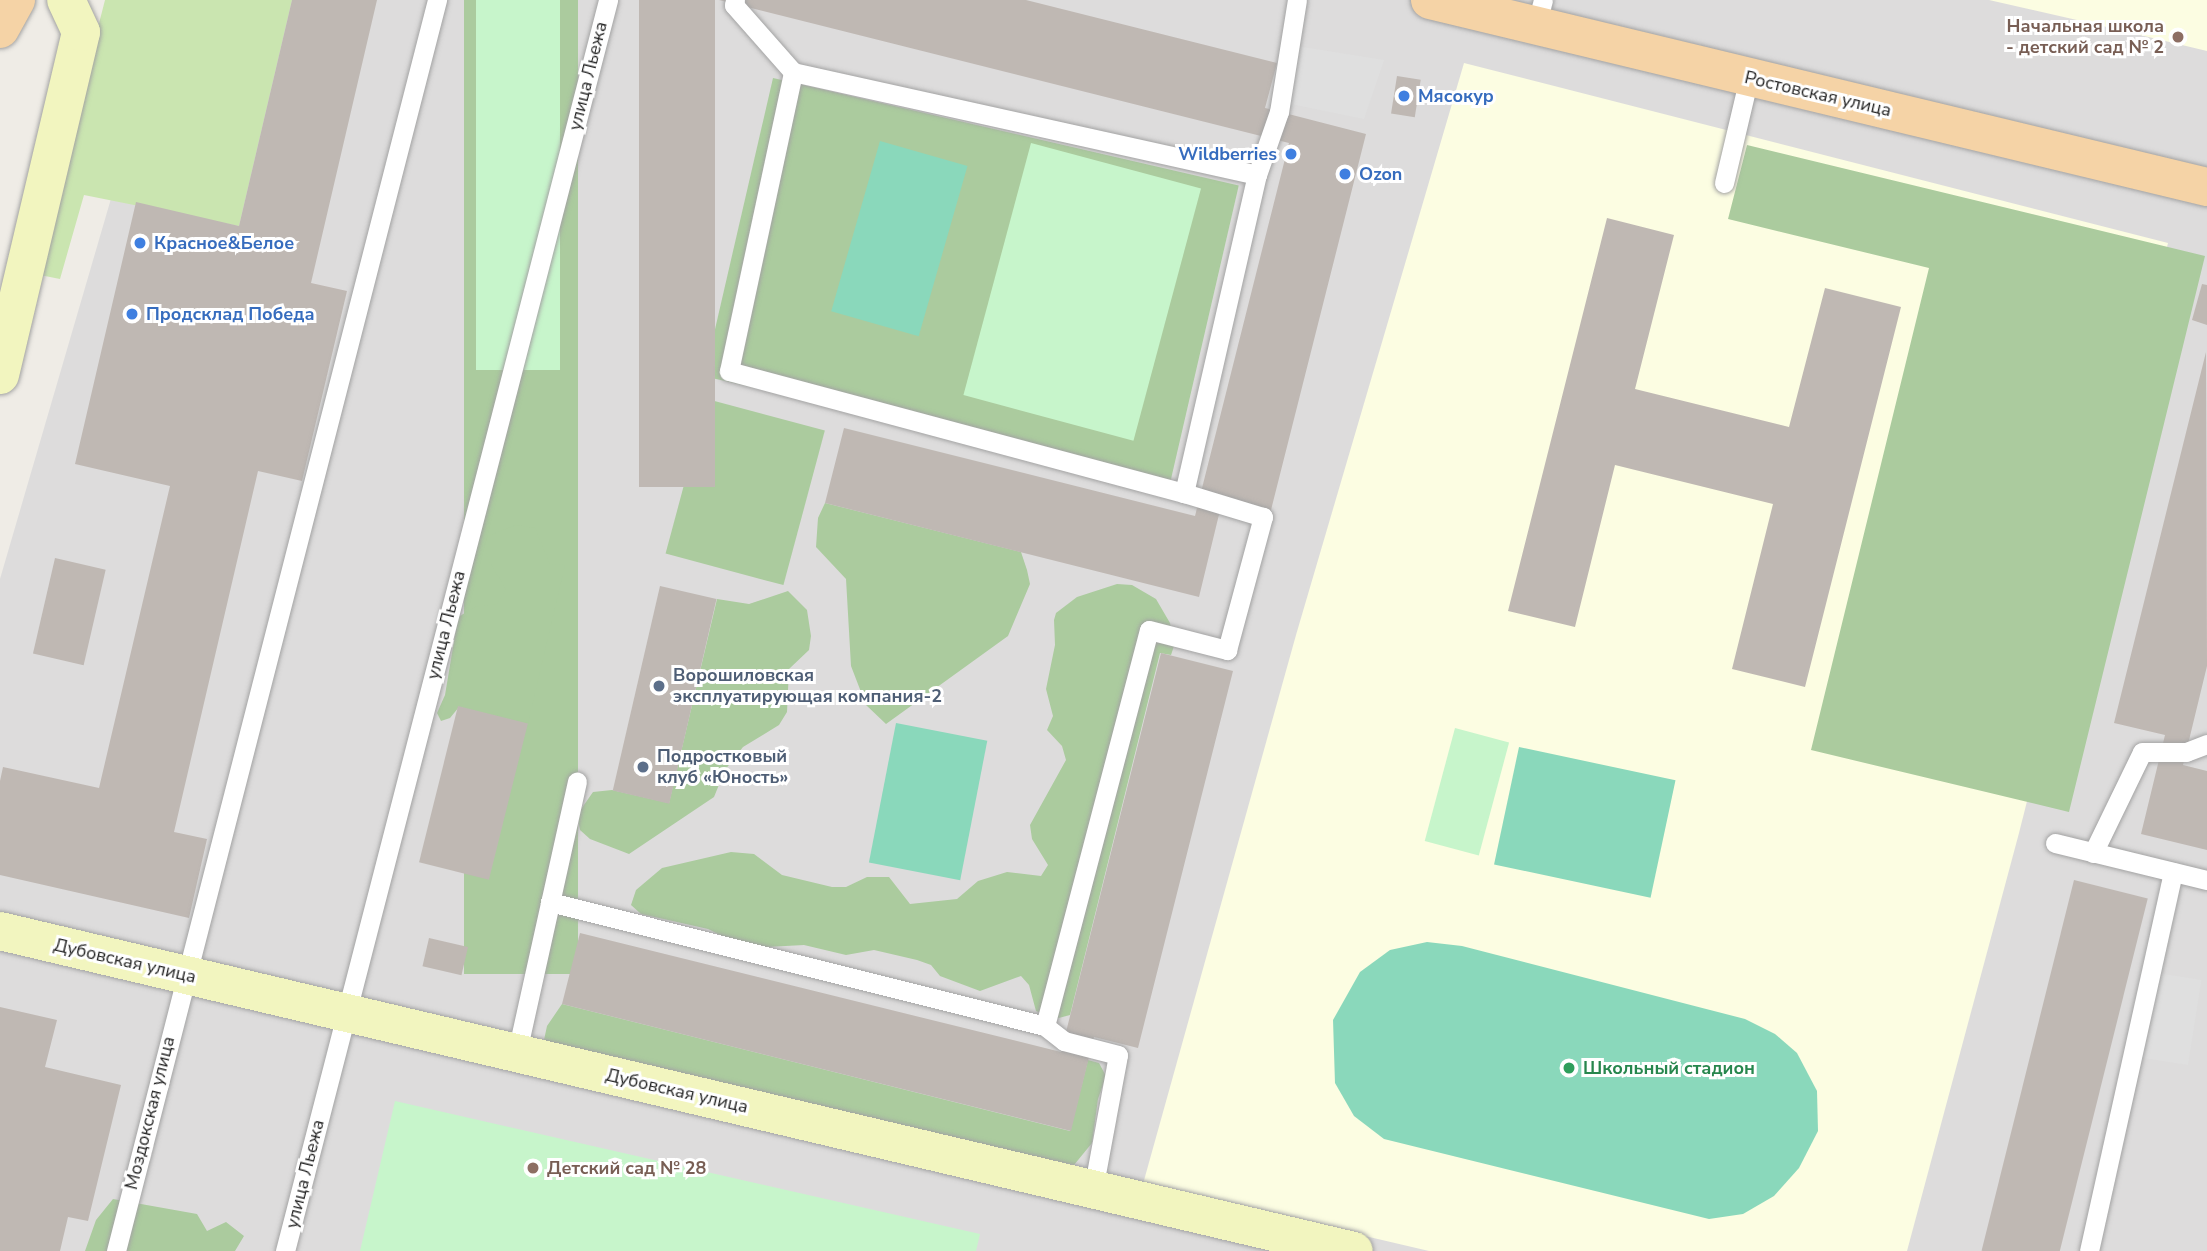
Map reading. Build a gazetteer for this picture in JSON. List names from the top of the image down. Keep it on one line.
{"streets":{"main road":["Ростовская улица"],"street":["Дубовская улица"],"lane":["улица Льежа","Моздокская улица"]},"crossings":[["улица Льежа","Дубовская улица"],["Дубовская улица","Моздокская улица"]],"places":["Начальная школа - детский сад № 2","Мясокур","Wildberries","Ozon","Красное&Белое","Продсклад Победа","Ворошиловская эксплуатирующая компания-2","Подростковый клуб «Юность»","Школьный стадион","Детский сад № 28"]}
